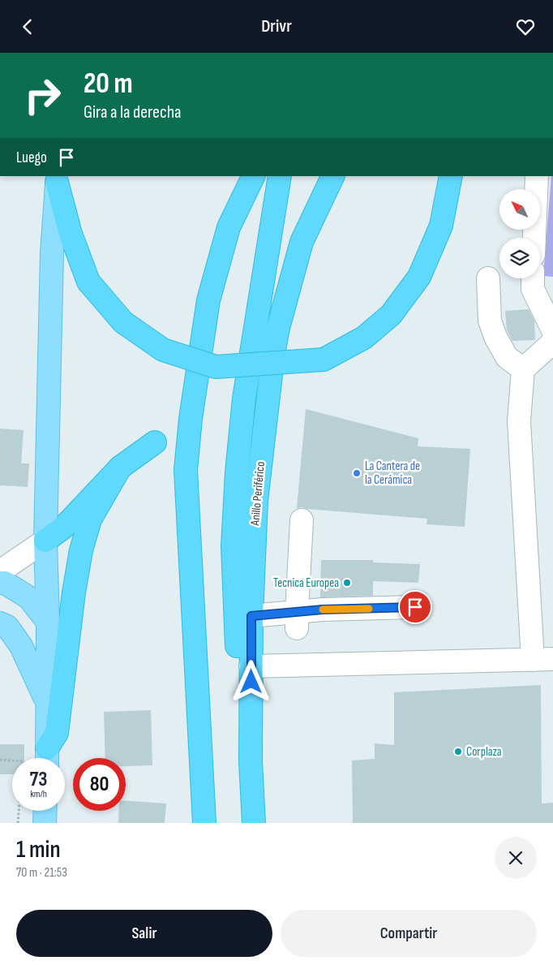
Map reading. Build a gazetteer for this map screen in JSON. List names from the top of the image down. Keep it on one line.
{"streets":{"highway":["Anillo Periférico"]},"places":["La Cantera de la Cerámica","Tecnica Europea","Corplaza"],"north":"top left","page":{"header":"Drivr","turn":["20 m","Gira a la derecha"],"then":"Luego","speed":"73 km/h","limit":"80","heading":["1 min","70 m · 21:53"],"buttons":["Salir","Compartir"]}}
